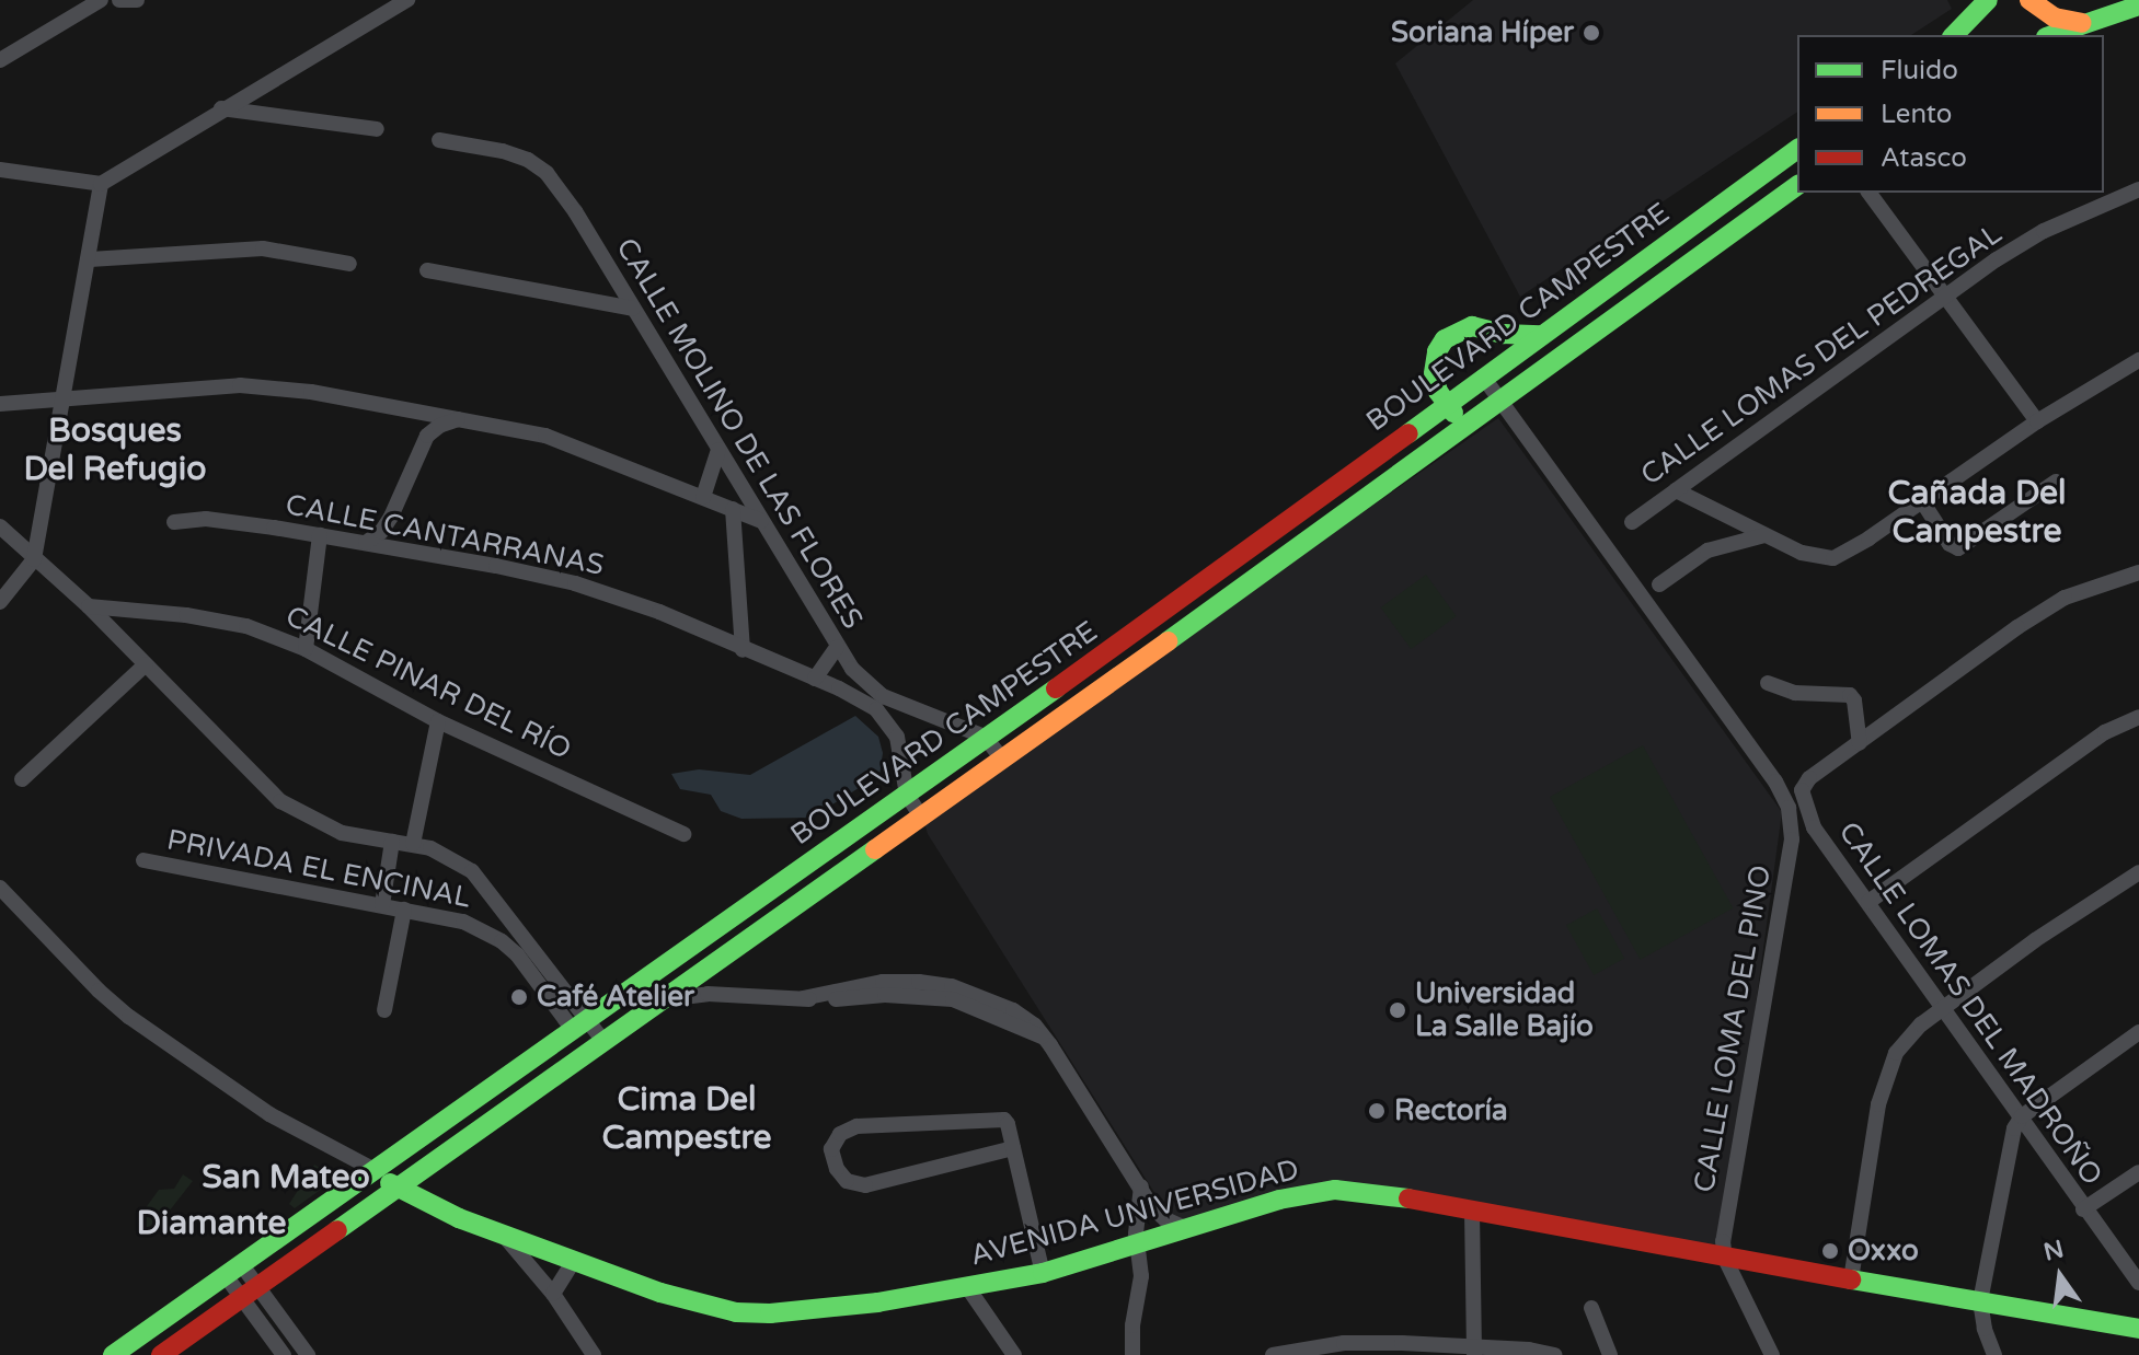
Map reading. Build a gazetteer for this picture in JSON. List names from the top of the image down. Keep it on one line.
{"streets":{"street":["BOULEVARD CAMPESTRE","CALLE LOMAS DEL PEDREGAL","CALLE MOLINO DE LAS FLORES","CALLE CANTARRANAS","CALLE PINAR DEL RÍO","PRIVADA EL ENCINAL","CALLE LOMAS DEL MADROÑO","CALLE LOMA DEL PINO","AVENIDA UNIVERSIDAD"]},"crossings":[["BOULEVARD CAMPESTRE","CALLE MOLINO DE LAS FLORES"],["BOULEVARD CAMPESTRE","CALLE CANTARRANAS"],["BOULEVARD CAMPESTRE","PRIVADA EL ENCINAL"],["BOULEVARD CAMPESTRE","CALLE LOMA DEL PINO"],["BOULEVARD CAMPESTRE","AVENIDA UNIVERSIDAD"],["CALLE LOMA DEL PINO","AVENIDA UNIVERSIDAD"]],"districts":["Bosques Del Refugio","Cañada Del Campestre","Cima Del Campestre","San Mateo","Diamante"],"places":["Soriana Híper","Café Atelier","Universidad La Salle Bajío","Rectoría","Oxxo"],"legend":["Fluido","Lento","Atasco"],"north":"top"}
